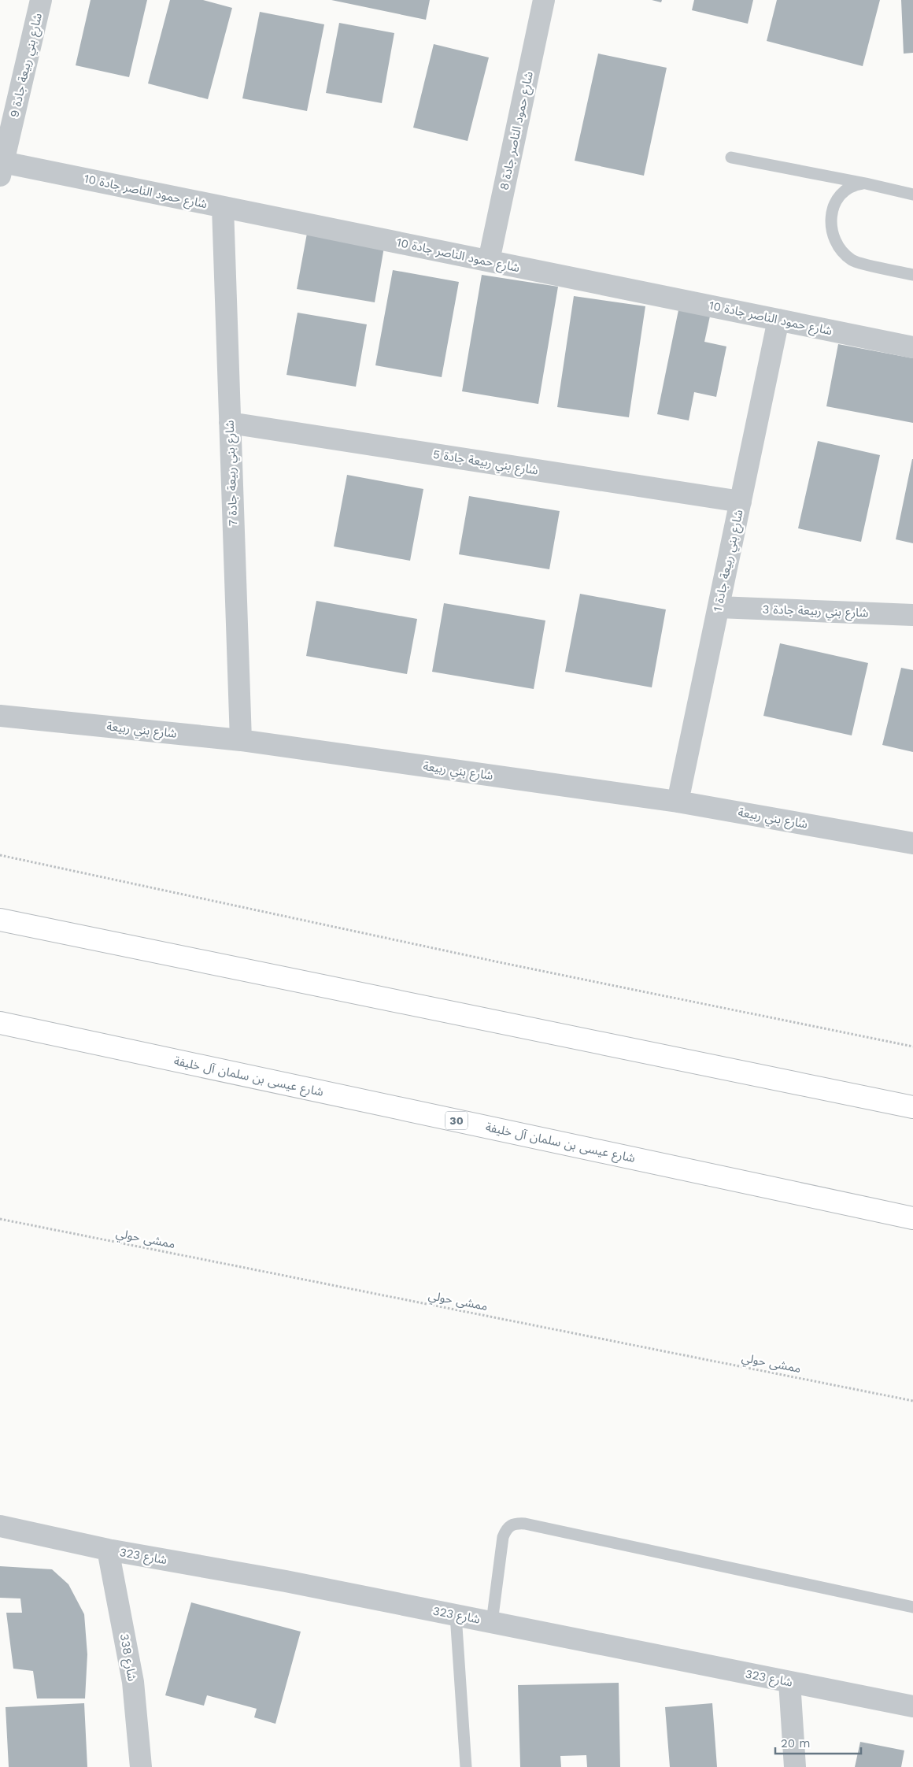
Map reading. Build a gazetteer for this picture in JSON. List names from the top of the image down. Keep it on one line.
{"streets":{"highway":["شارع عيسى بن سلمان آل خليفة","30"],"street":["شارع بني ربيعة جادة 9","شارع حمود الناصر جادة 8","شارع حمود الناصر جادة 10","شارع بني ربيعة جادة 5","شارع بني ربيعة جادة 7","شارع بني ربيعة جادة 1","شارع بني ربيعة جادة 3","شارع بني ربيعة","شارع 323","شارع 338"],"path":["ممشى حولي"]},"crossings":[["شارع بني ربيعة جادة 9","شارع حمود الناصر جادة 10"],["شارع حمود الناصر جادة 8","شارع حمود الناصر جادة 10"],["شارع حمود الناصر جادة 10","شارع بني ربيعة جادة 7"],["شارع حمود الناصر جادة 10","شارع بني ربيعة جادة 1"],["شارع بني ربيعة جادة 5","شارع بني ربيعة جادة 7"],["شارع بني ربيعة جادة 5","شارع بني ربيعة جادة 1"],["شارع بني ربيعة جادة 7","شارع بني ربيعة"],["شارع بني ربيعة جادة 1","شارع بني ربيعة جادة 3"],["شارع بني ربيعة جادة 1","شارع بني ربيعة"],["شارع 323","شارع 338"]],"scale_bar":"20 m"}
